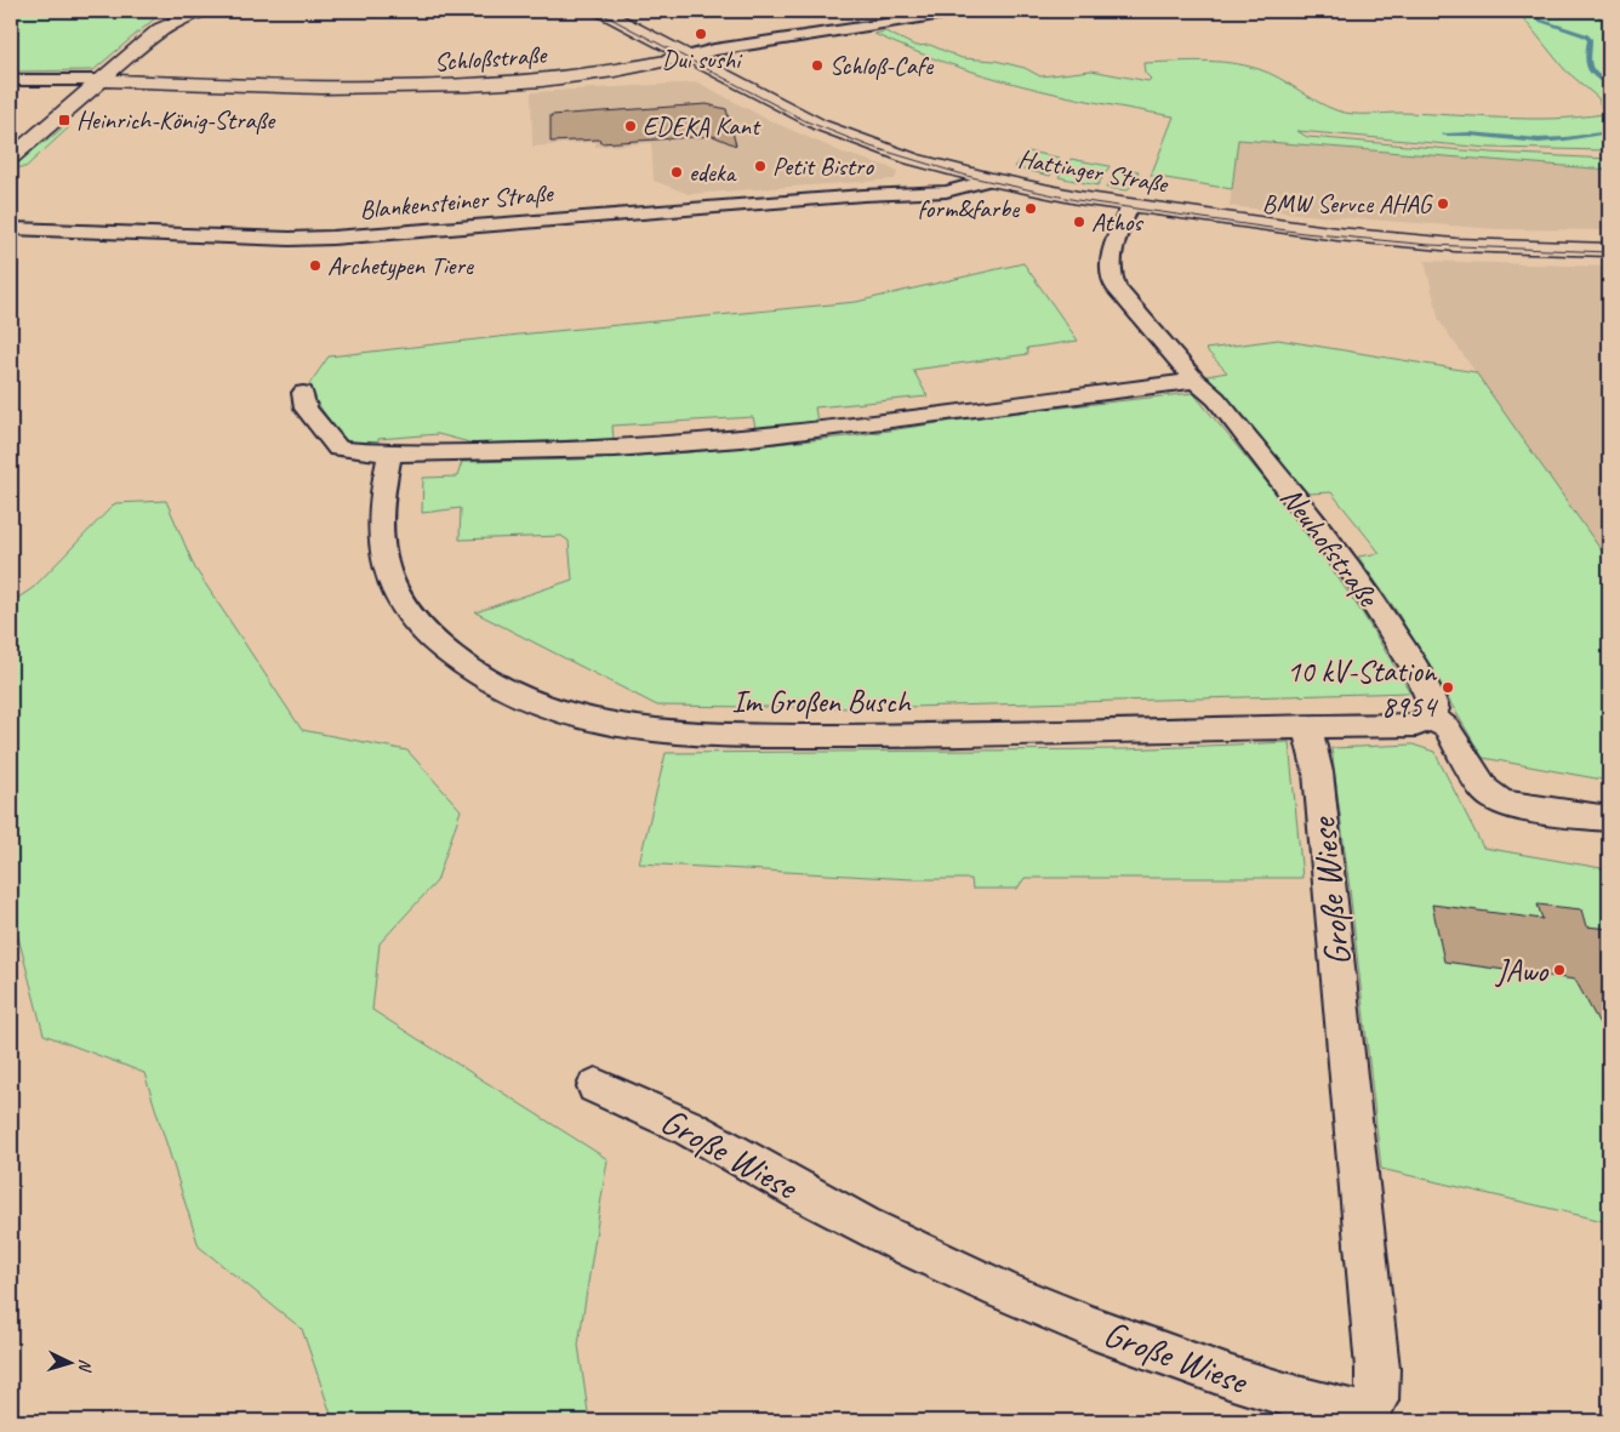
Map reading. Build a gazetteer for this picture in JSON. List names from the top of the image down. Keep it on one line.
{"streets":{"main road":["Schloßstraße","Hattinger Straße"],"street":["Blankensteiner Straße","Neuhofstraße","Im Großen Busch","Große Wiese"]},"crossings":[["Schloßstraße","Hattinger Straße"],["Hattinger Straße","Blankensteiner Straße"],["Hattinger Straße","Neuhofstraße"],["Neuhofstraße","Im Großen Busch"],["Im Großen Busch","Große Wiese"]],"places":{"other":["Dui sushi","Schloß-Cafe","EDEKA Kant","Petit Bistro","edeka","BMW Servce AHAG","form&farbe","Athos","Archetypen Tiere","10 kV-Station 8954","JAwo"],"transit":["Heinrich-König-Straße"]},"north":"right"}
